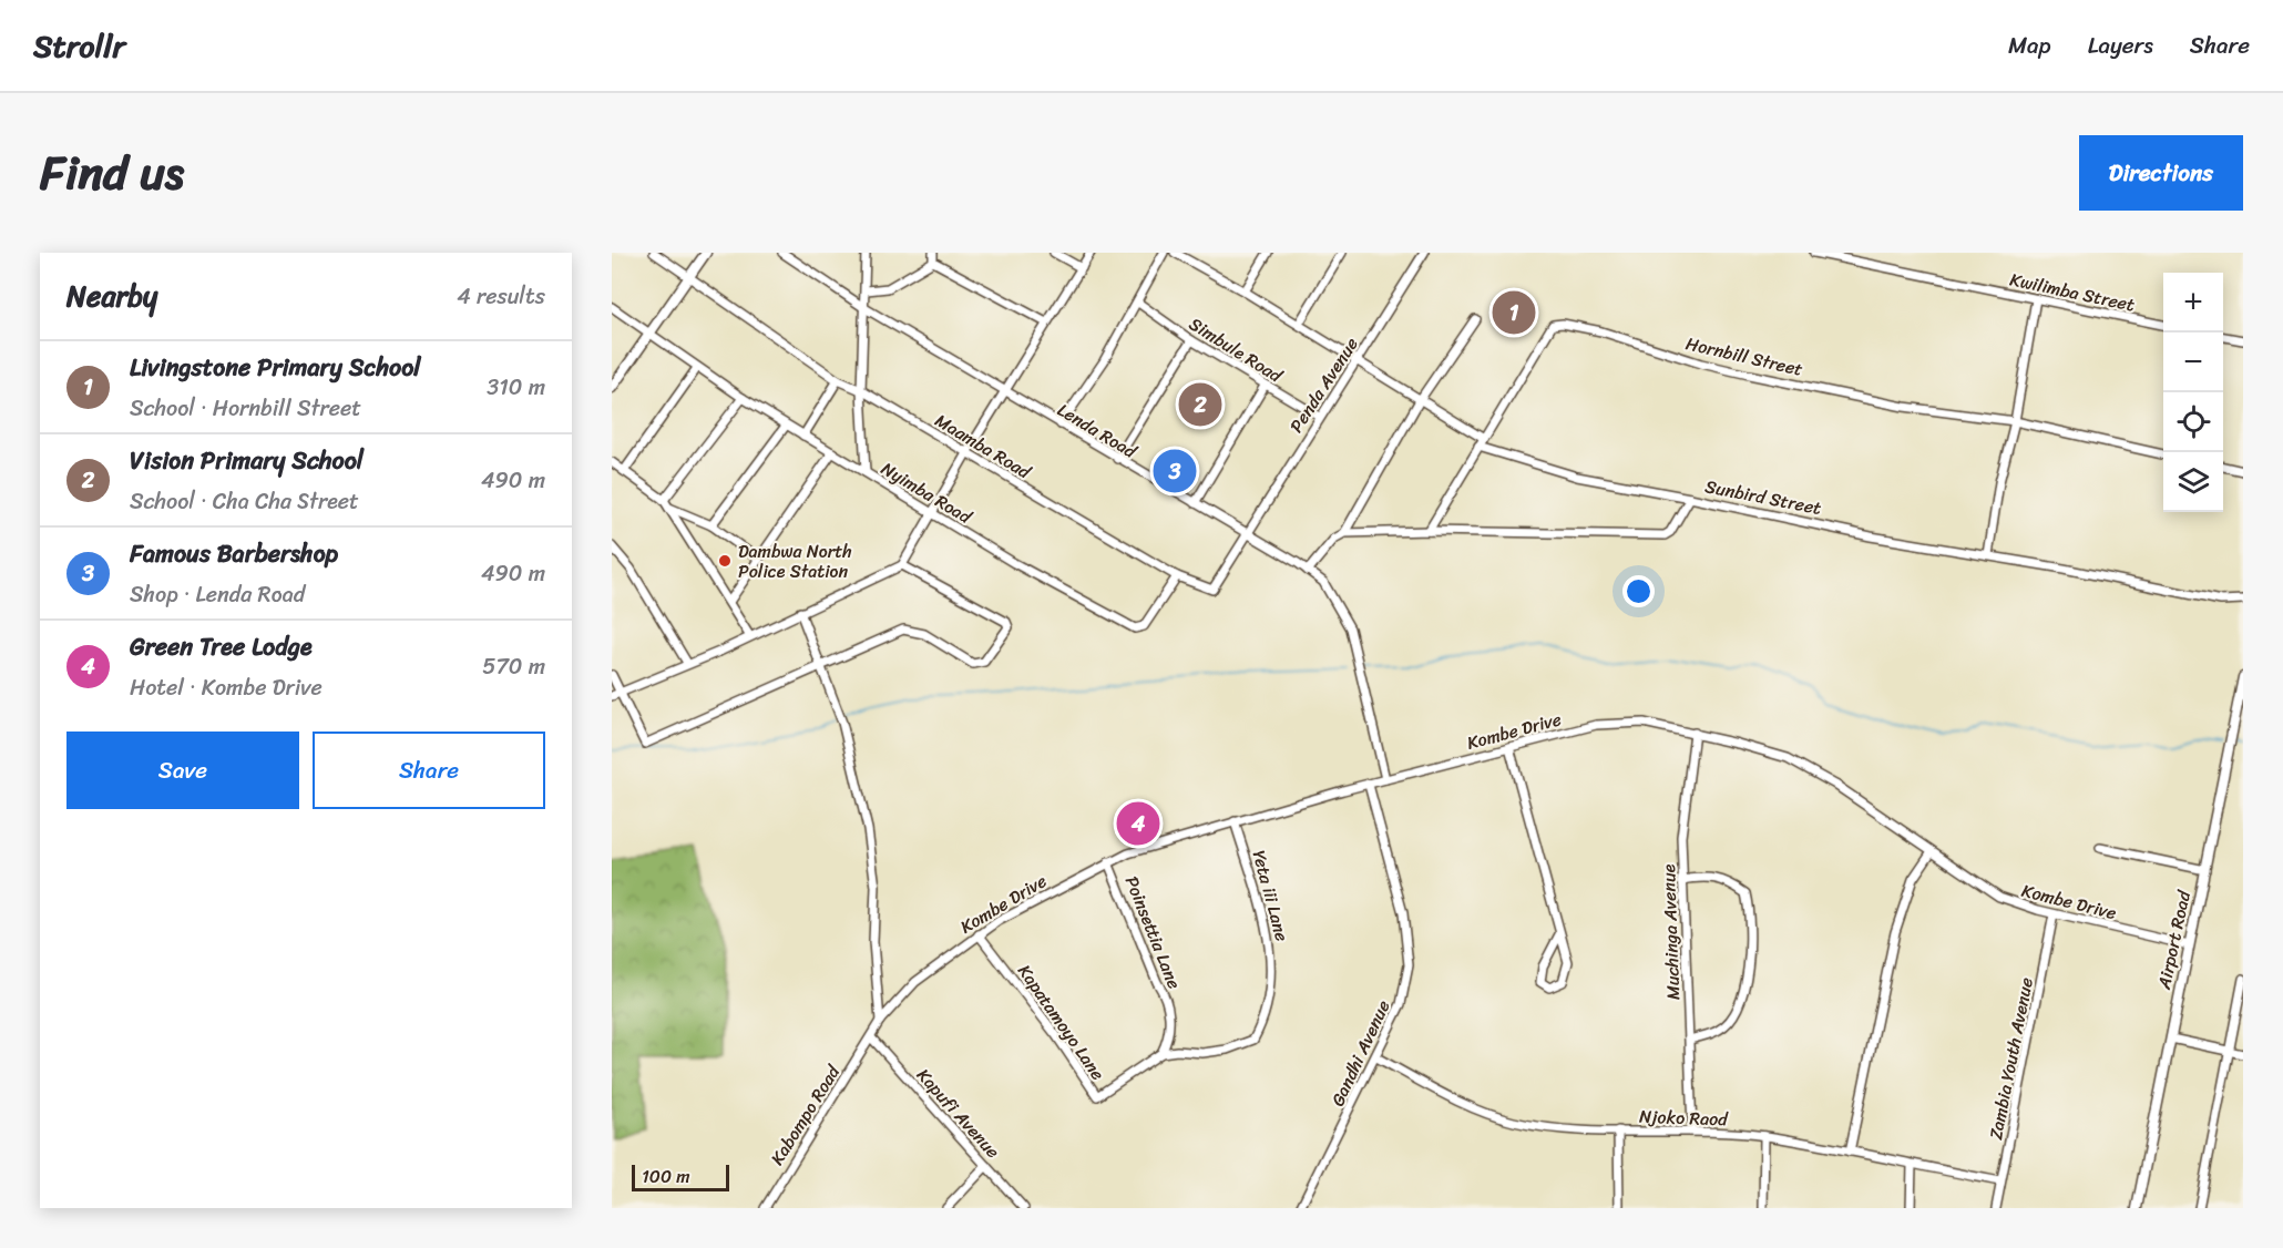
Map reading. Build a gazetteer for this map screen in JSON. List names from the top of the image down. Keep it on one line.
{"streets":{"street":["Kwilimba Street","Simbule Road","Hornbill Street","Penda Avenue","Lenda Road","Maamba Road","Nyimba Road","Sunbird Street","Kombe Drive","Yeta iii Lane","Poinsettia Lane","Muchinga Avenue","Airport Road","Kapatamoyo Lane","Gandhi Avenue","Zambia Youth Avenue","Kapufi Avenue","Kabompo Road","Njoko Raod"]},"crossings":[["Simbule Road","Penda Avenue"],["Hornbill Street","Sunbird Street"],["Penda Avenue","Lenda Road"],["Penda Avenue","Maamba Road"],["Lenda Road","Maamba Road"],["Lenda Road","Kombe Drive"],["Maamba Road","Nyimba Road"],["Kombe Drive","Yeta iii Lane"],["Kombe Drive","Poinsettia Lane"],["Kombe Drive","Muchinga Avenue"],["Kombe Drive","Airport Road"],["Kombe Drive","Kapatamoyo Lane"],["Kombe Drive","Gandhi Avenue"],["Kombe Drive","Zambia Youth Avenue"],["Kombe Drive","Kapufi Avenue"],["Kombe Drive","Kabompo Road"],["Yeta iii Lane","Poinsettia Lane"],["Yeta iii Lane","Kapatamoyo Lane"],["Poinsettia Lane","Kapatamoyo Lane"],["Muchinga Avenue","Njoko Raod"],["Gandhi Avenue","Njoko Raod"],["Zambia Youth Avenue","Njoko Raod"],["Kapufi Avenue","Kabompo Road"]],"places":["Dambwa North Police Station"],"scale_bar":"100 m","page":{"header":"Strollr","nav":["Map","Layers","Share"],"title":"Find us","buttons":["Directions",["Save","Share"]],"heading":["Nearby","4 results"],"map_buttons":["+","−"],"pins":["1","2","3","4"],"list":[{"mark":"1","name":"Livingstone Primary School","note":"School · Hornbill Street","value":"310 m"},{"mark":"2","name":"Vision Primary School","note":"School · Cha Cha Street","value":"490 m"},{"mark":"3","name":"Famous Barbershop","note":"Shop · Lenda Road","value":"490 m"},{"mark":"4","name":"Green Tree Lodge","note":"Hotel · Kombe Drive","value":"570 m"}],"scale":"100 m"}}
